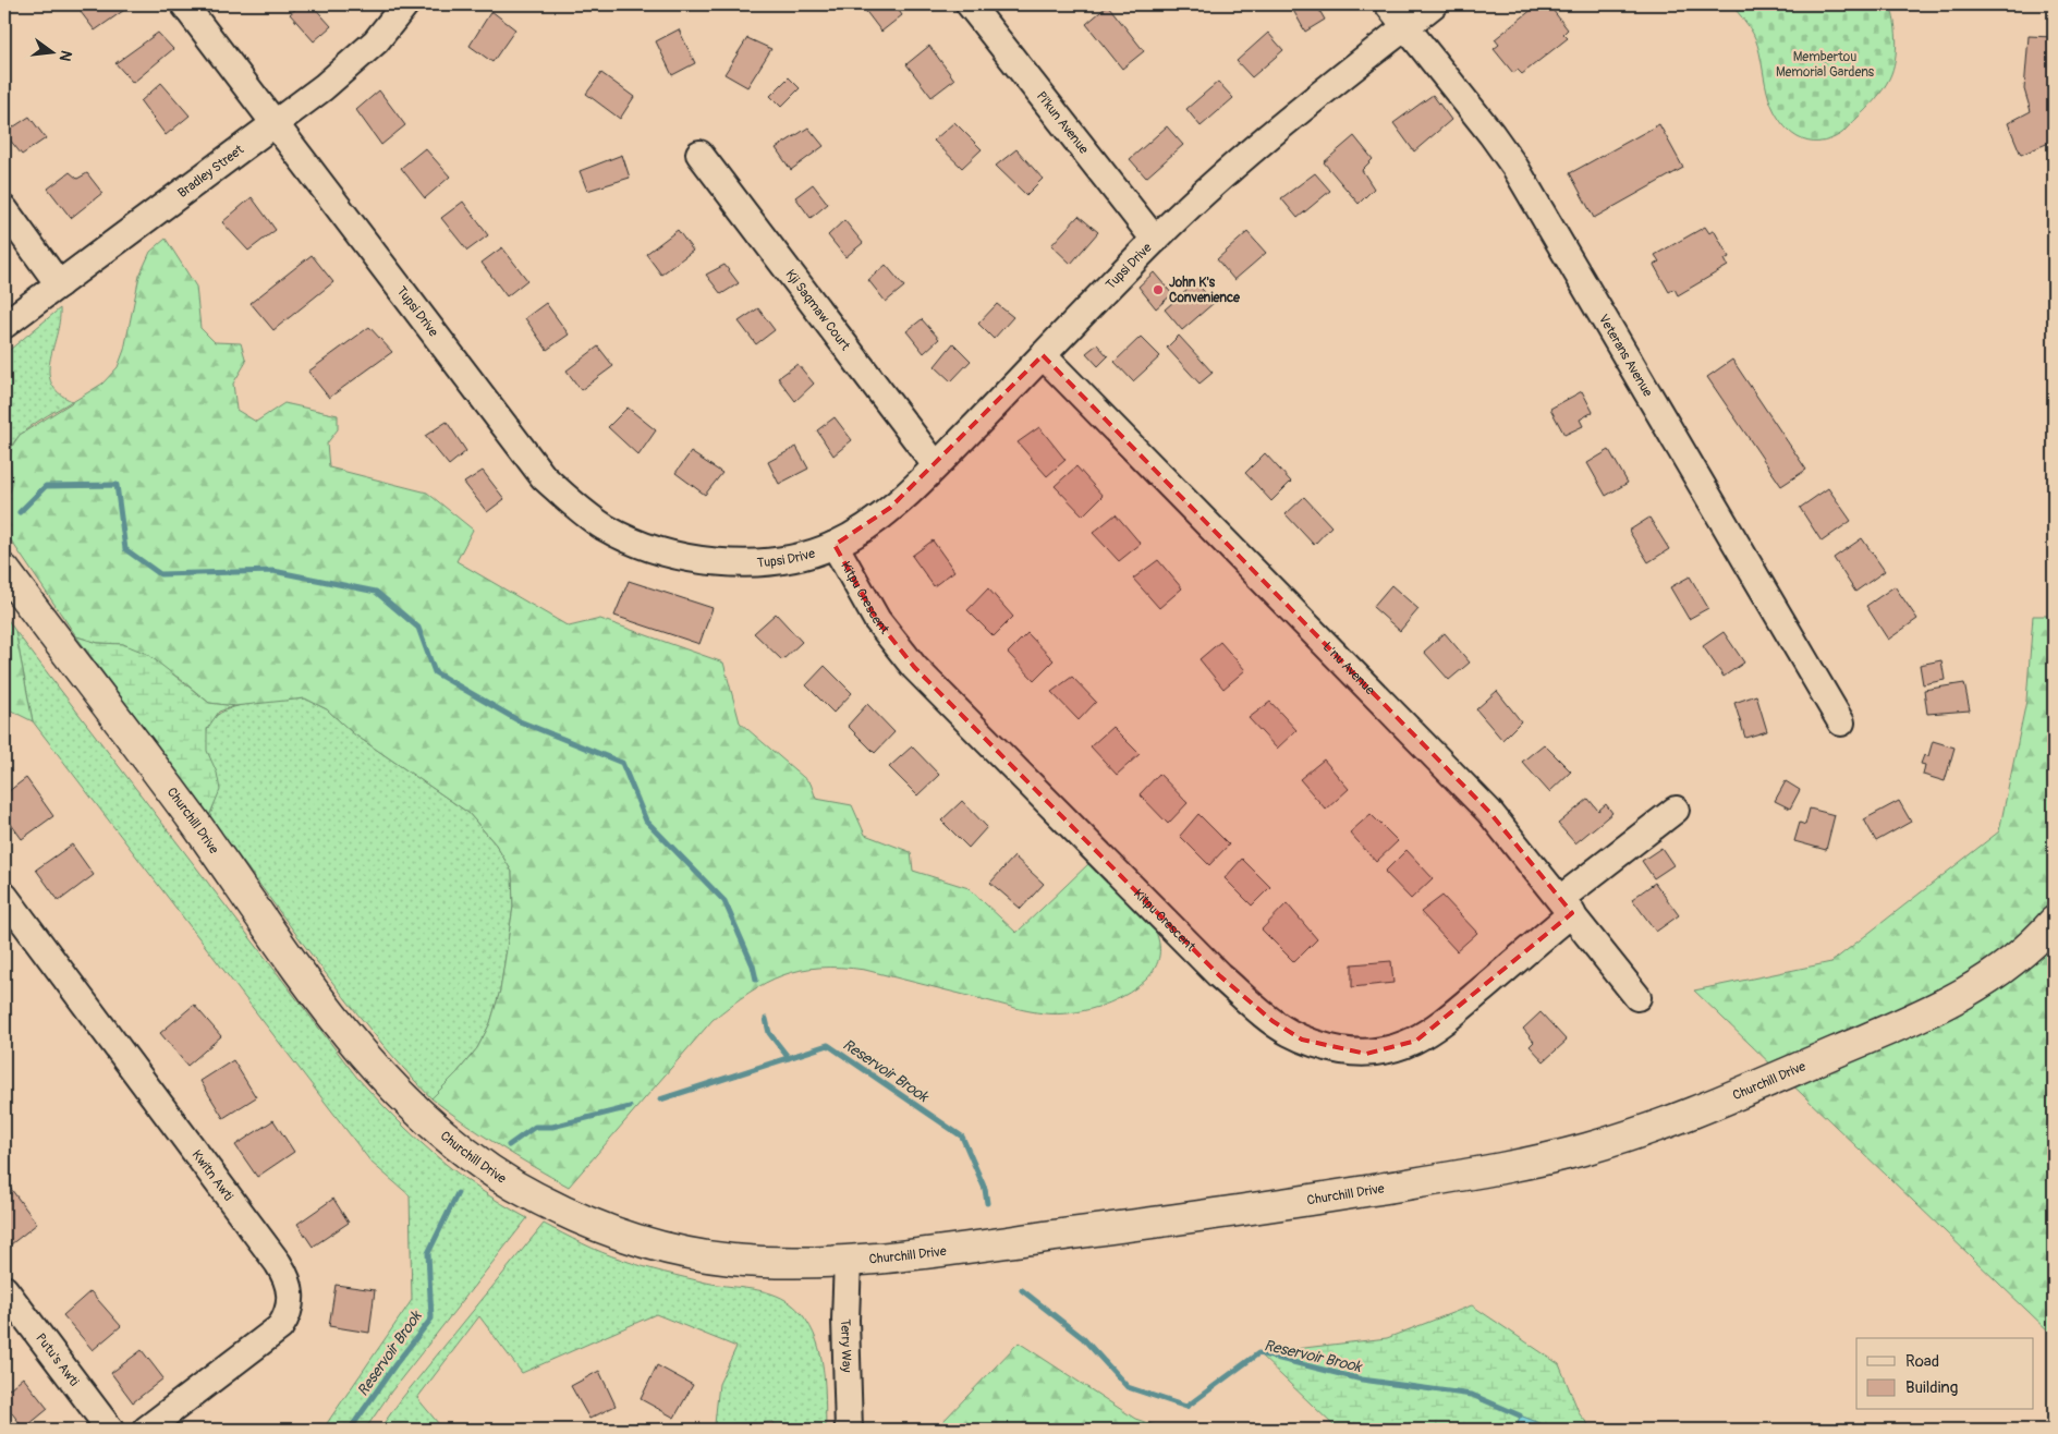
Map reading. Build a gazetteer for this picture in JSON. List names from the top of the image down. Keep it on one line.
{"streets":{"main road":["Churchill Drive"],"street":["Pi'kun Avenue","Bradley Street","Tupsi Drive","Kji Saqmaw Court","Veterans Avenue","Kitpu Crescent","L'nu Avenue","Kwitn Awti","Terry Way","Putu's Awti"]},"crossings":[["Pi'kun Avenue","Tupsi Drive"],["Bradley Street","Tupsi Drive"],["Tupsi Drive","Kji Saqmaw Court"],["Tupsi Drive","Veterans Avenue"],["Tupsi Drive","Kitpu Crescent"],["Tupsi Drive","L'nu Avenue"],["Kitpu Crescent","L'nu Avenue"],["Churchill Drive","Terry Way"]],"water":["Reservoir Brook"],"parks":["Membertou Memorial Gardens"],"places":["John K's Convenience"],"legend":["Road","Building"],"north":"right"}
